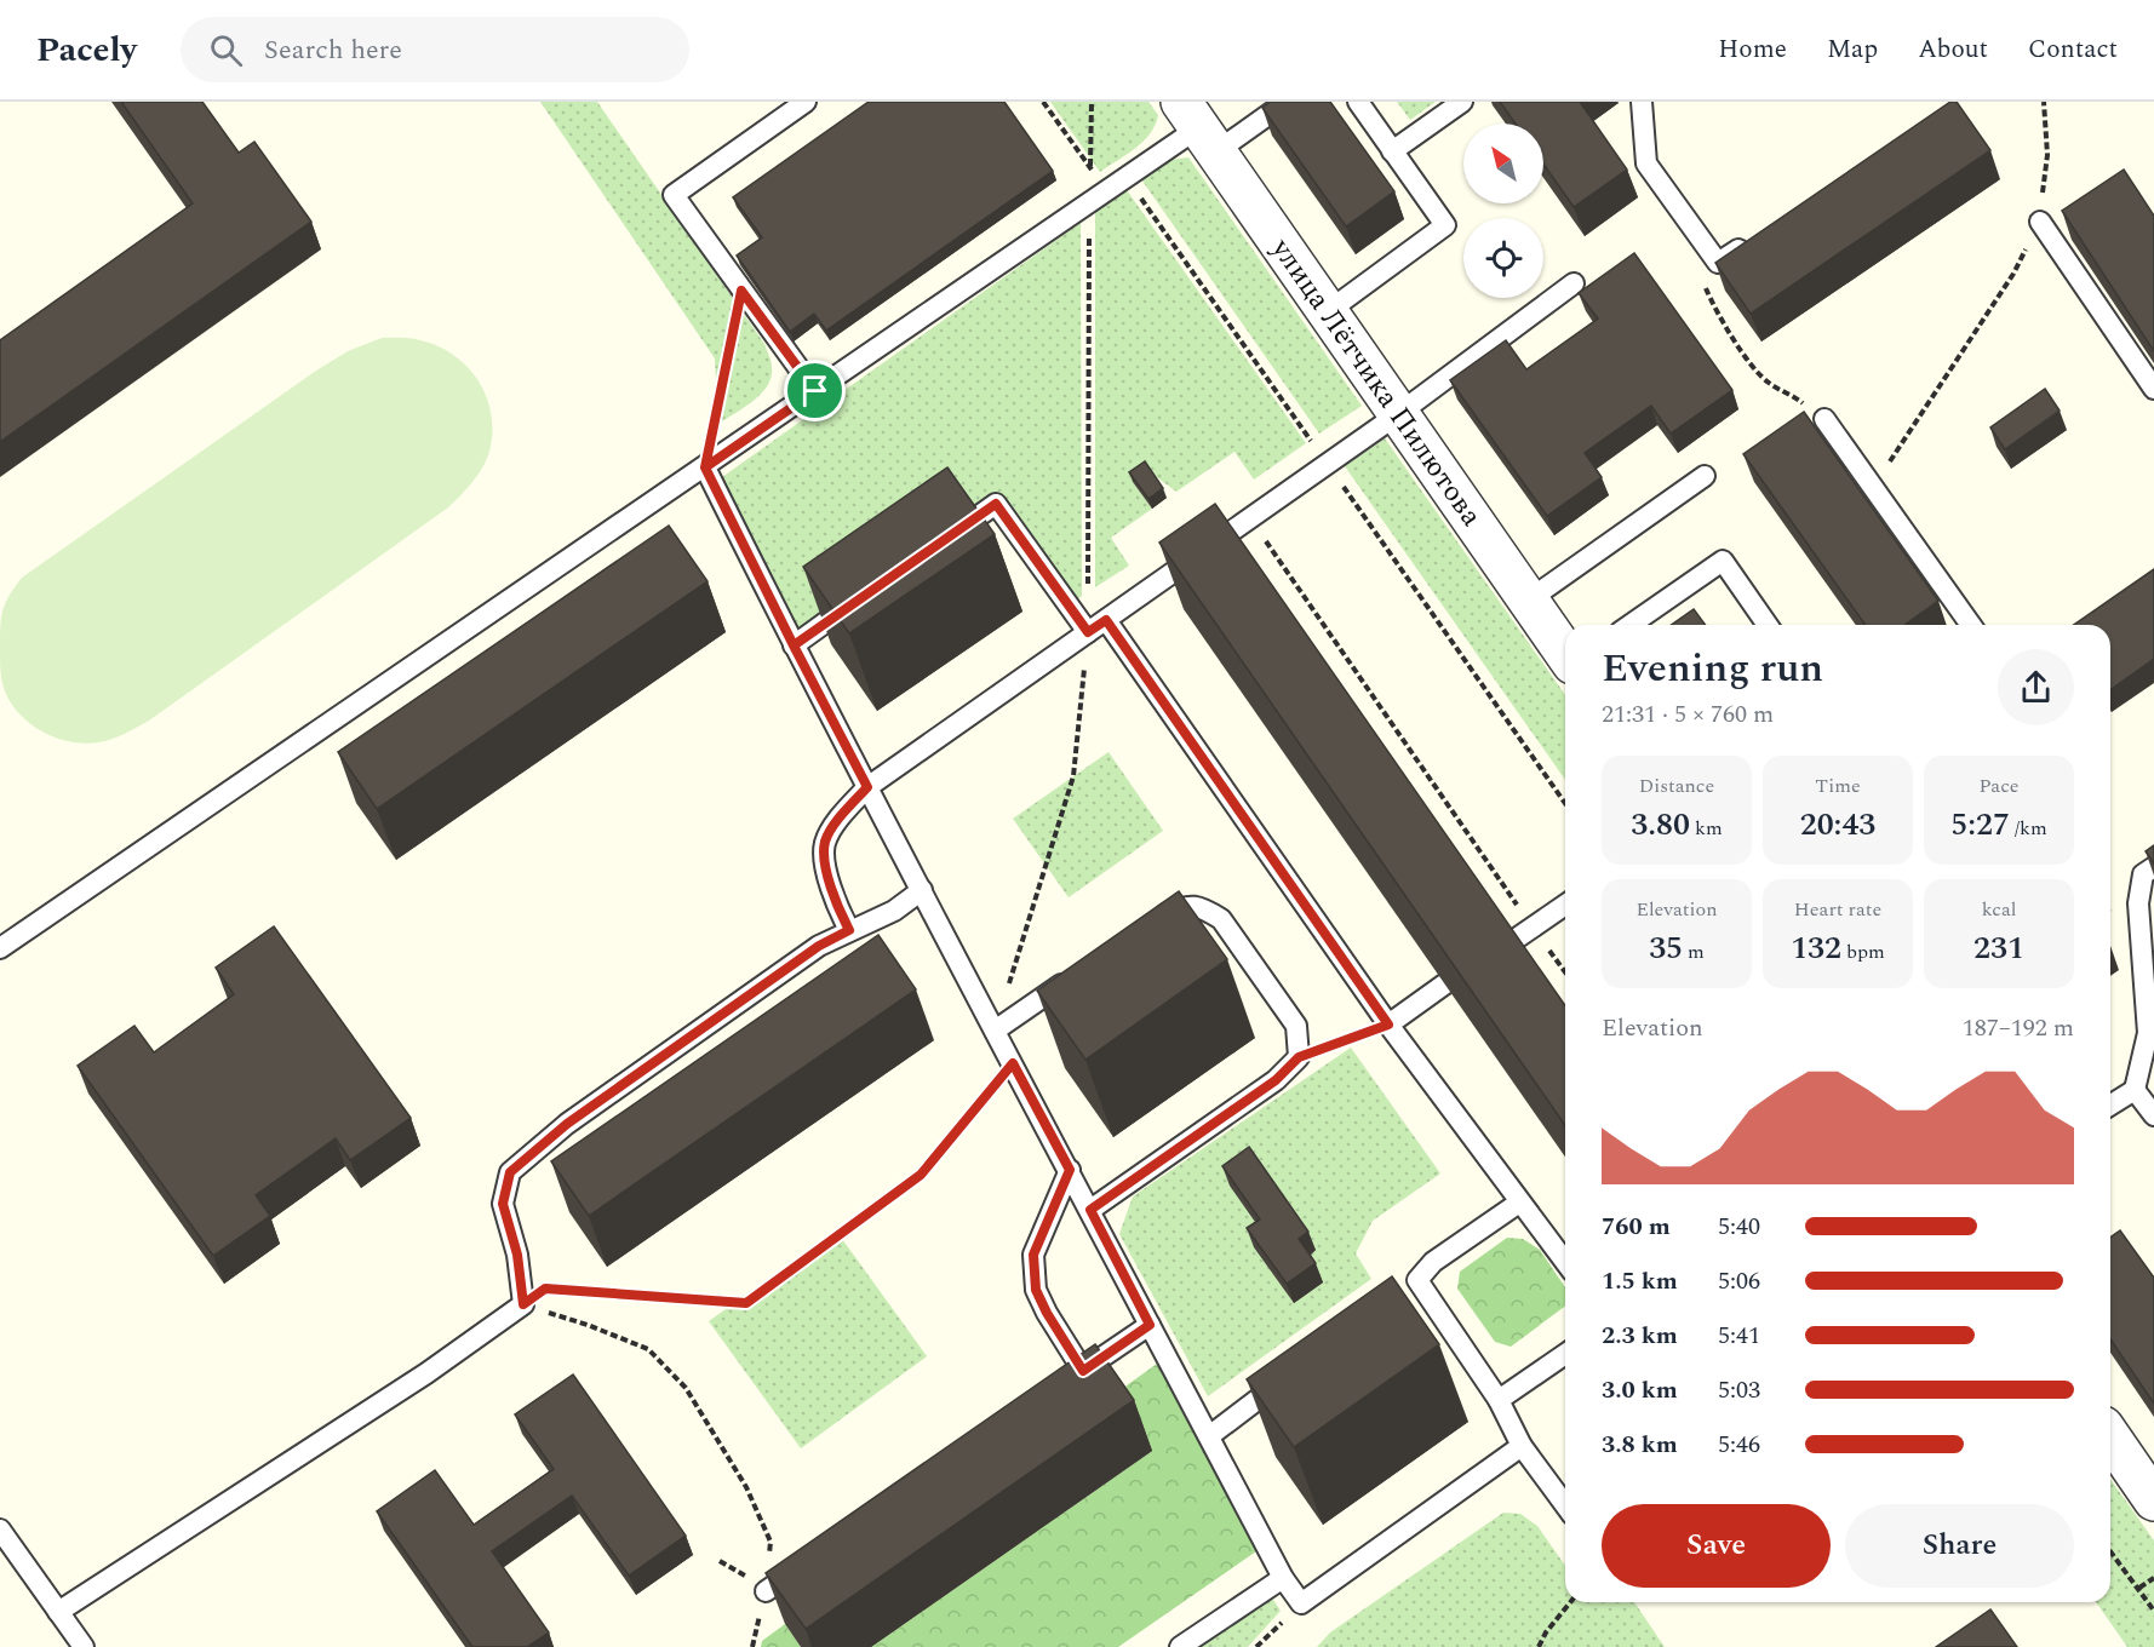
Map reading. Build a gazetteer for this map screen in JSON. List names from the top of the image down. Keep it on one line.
{"streets":{"street":["улица Лётчика Пилютова"]},"north":"top left","page":{"header":"Pacely","search":"Search here","nav":["Home","Map","About","Contact"],"heading":["Evening run","21:31 · 5 × 760 m"],"stats":[["Distance","3.80 km"],["Time","20:43"],["Pace","5:27 /km"],["Elevation","35 m"],["Heart rate","132 bpm"],["kcal","231"]],"chart":["Elevation","187–192 m"],"list":[{"name":"760 m","note":"5:40"},{"name":"1.5 km","note":"5:06"},{"name":"2.3 km","note":"5:41"},{"name":"3.0 km","note":"5:03"},{"name":"3.8 km","note":"5:46"}],"buttons":["Save","Share"]}}
